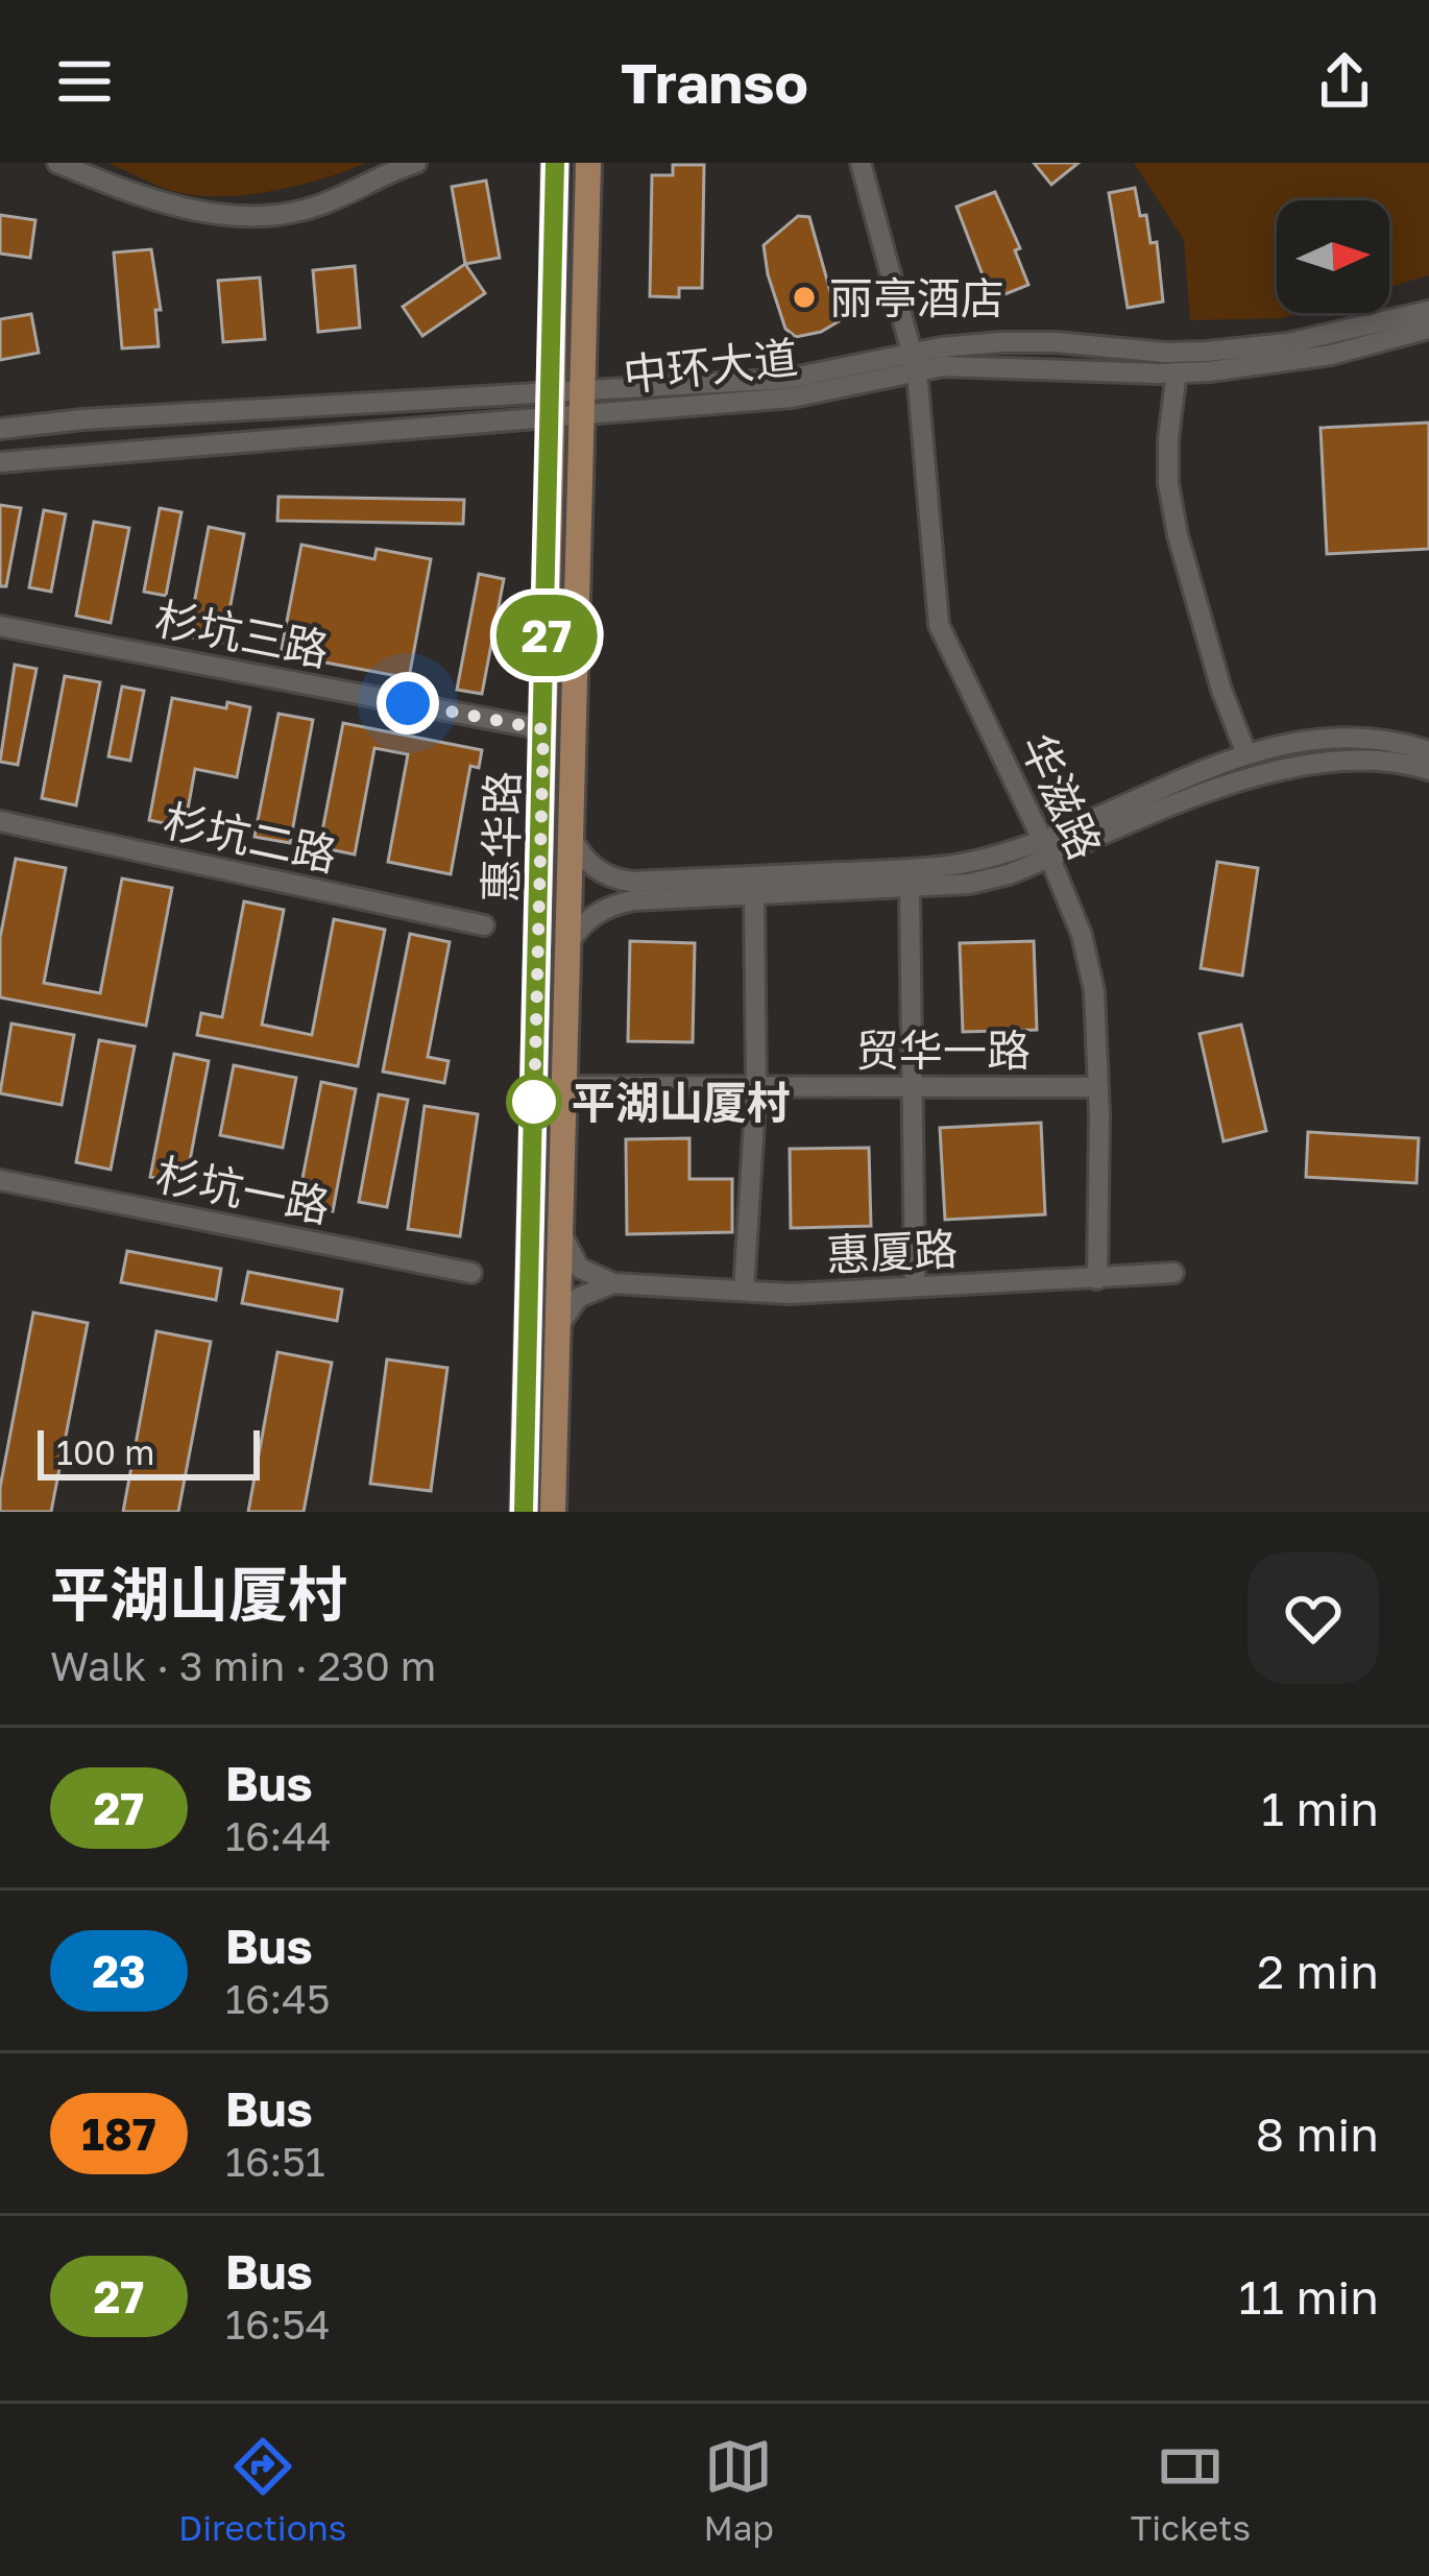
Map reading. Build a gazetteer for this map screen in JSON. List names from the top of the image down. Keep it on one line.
{"streets":{"main road":["惠华路"],"street":["中环大道","杉坑三路","华滋路","杉坑二路","贸华一路","杉坑一路","惠厦路"]},"crossings":[["中环大道","华滋路"],["中环大道","惠华路"],["杉坑三路","惠华路"],["华滋路","贸华一路"],["华滋路","惠厦路"],["惠华路","贸华一路"]],"places":["丽亭酒店","平湖山厦村"],"lines":["bus line 27"],"scale_bar":"100 m","north":"right","page":{"header":"Transo","on_map":"27","scale":"100 m","heading":["平湖山厦村","Walk · 3 min · 230 m"],"list":[{"mark":"27","name":"Bus","note":"16:44","value":"1 min"},{"mark":"23","name":"Bus","note":"16:45","value":"2 min"},{"mark":"187","name":"Bus","note":"16:51","value":"8 min"},{"mark":"27","name":"Bus","note":"16:54","value":"11 min"}],"tabs":["Directions","Map","Tickets"]}}
